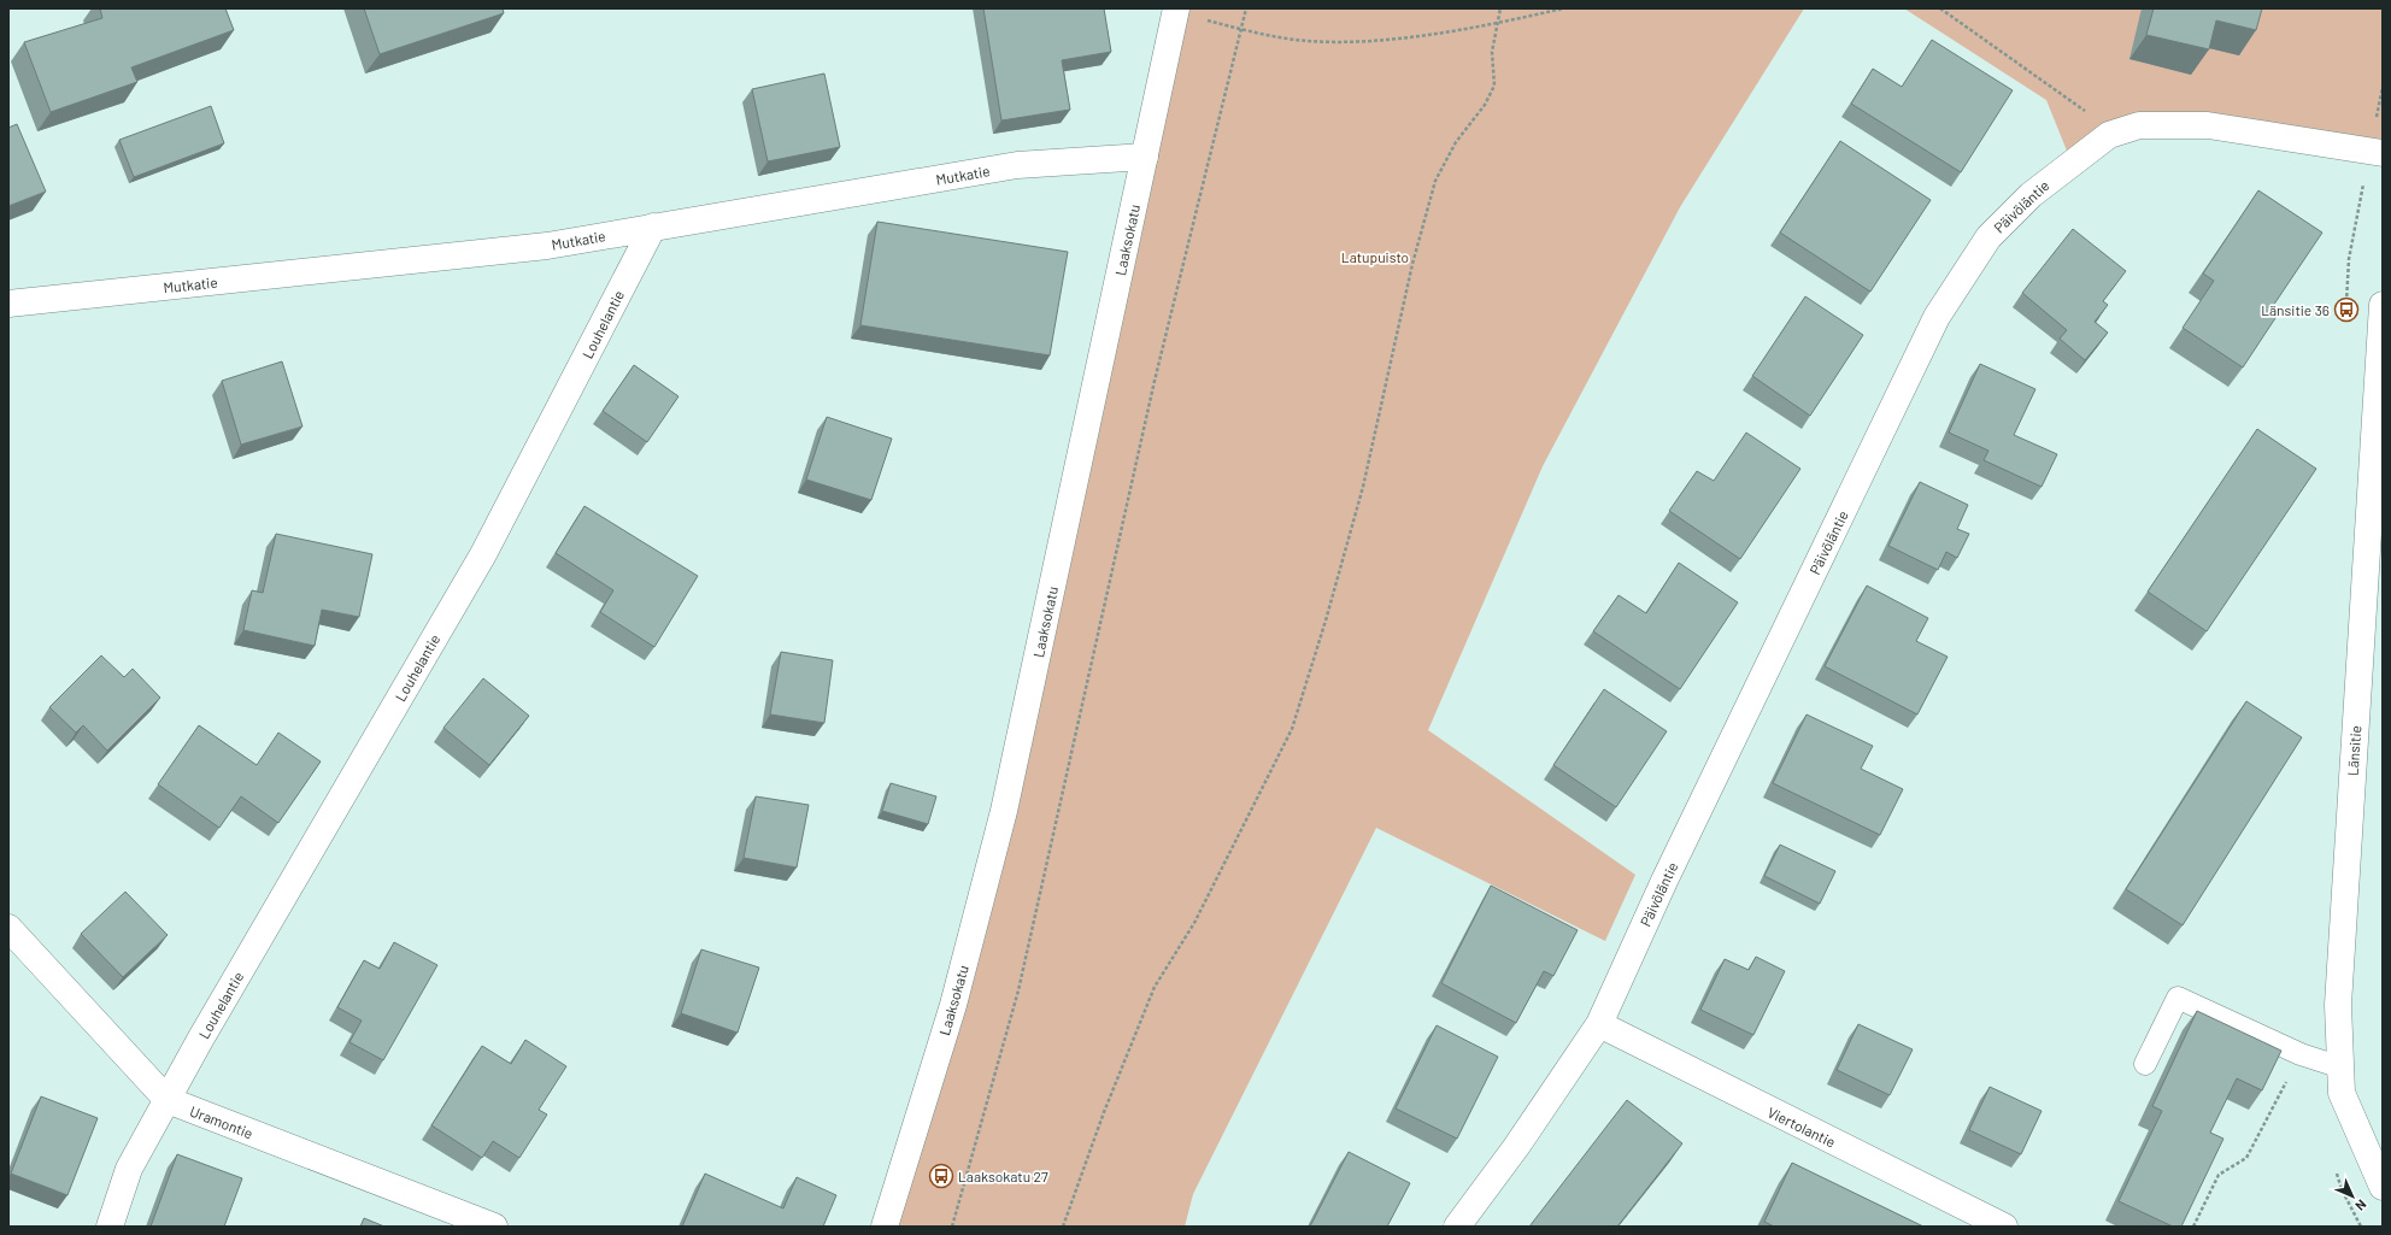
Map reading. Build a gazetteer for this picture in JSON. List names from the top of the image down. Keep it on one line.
{"streets":{"street":["Mutkatie","Päivöläntie","Laaksokatu","Louhelantie","Länsitie","Uramontie","Viertolantie"]},"crossings":[["Mutkatie","Laaksokatu"],["Mutkatie","Louhelantie"],["Päivöläntie","Viertolantie"],["Louhelantie","Uramontie"]],"parks":["Latupuisto"],"places":{"bus stop":["Länsitie 36","Laaksokatu 27"]},"north":"bottom right"}
